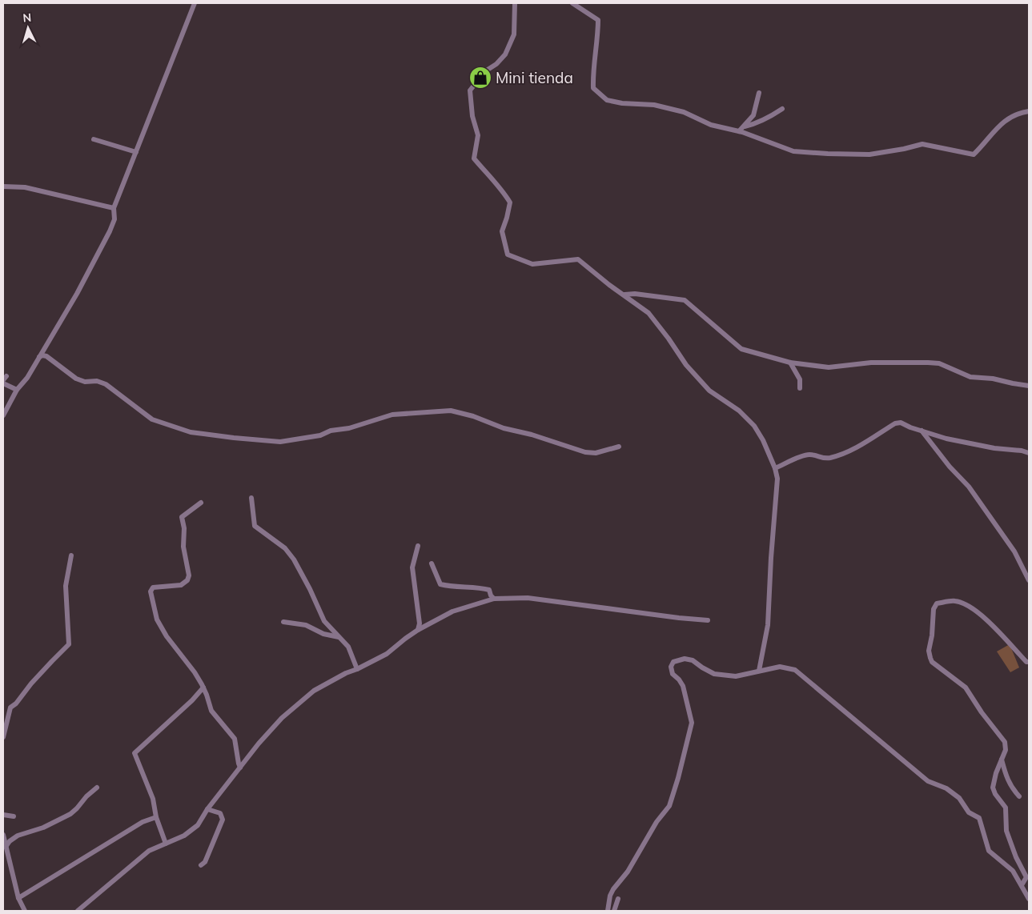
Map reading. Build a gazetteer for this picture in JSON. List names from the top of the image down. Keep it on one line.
{"places":{"shop":["Mini tienda"]},"north":"top"}
